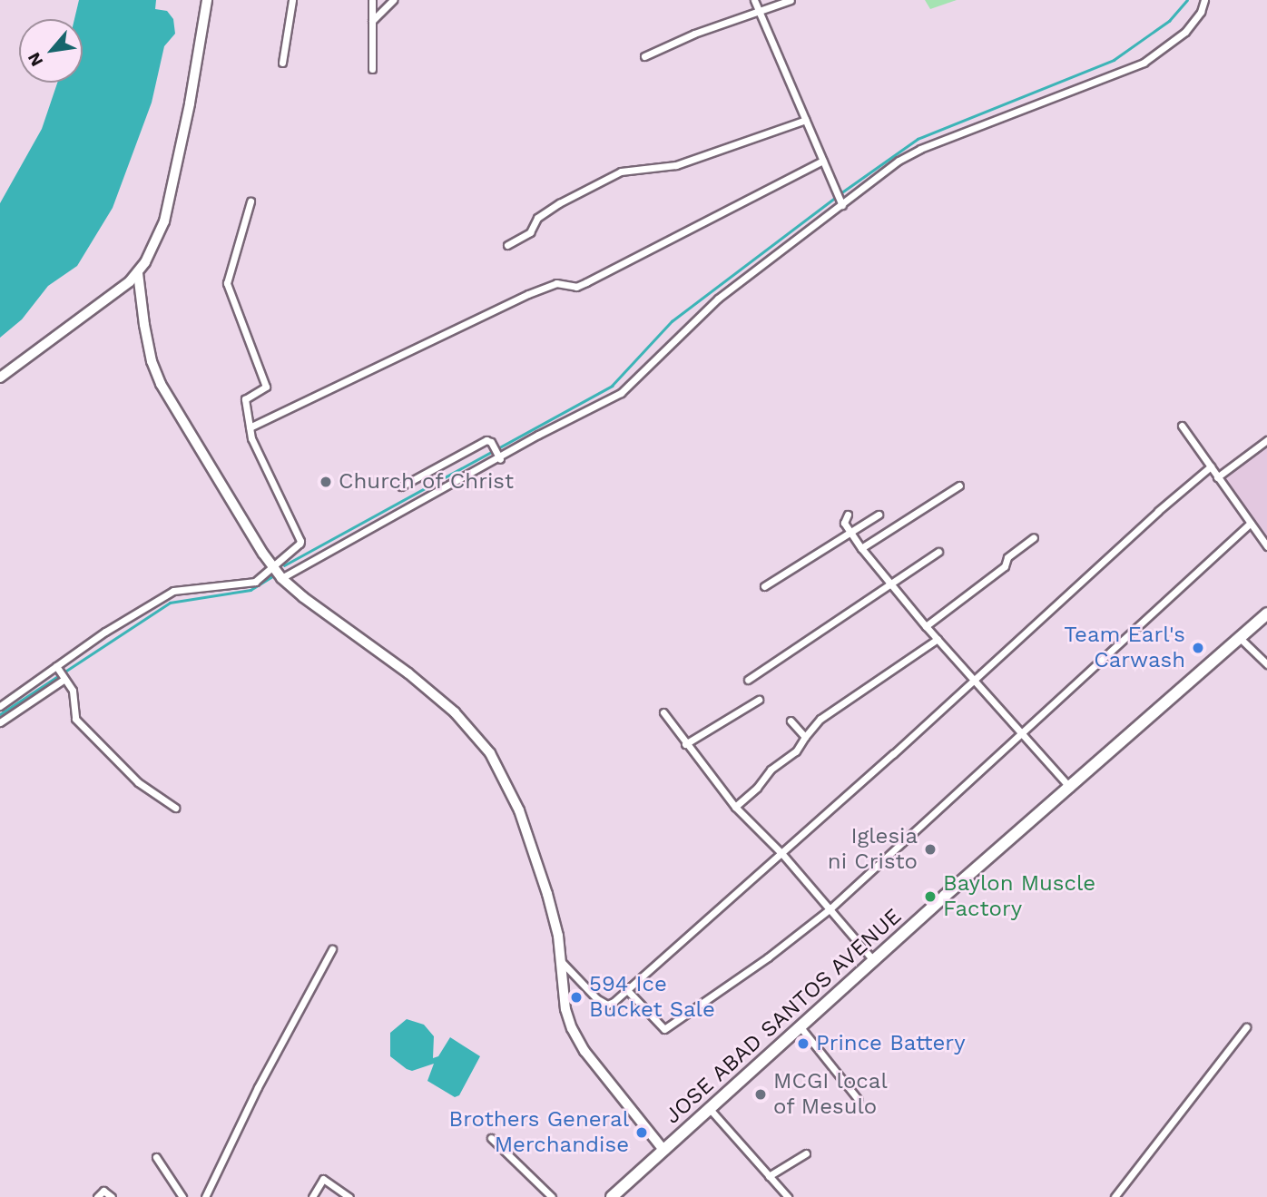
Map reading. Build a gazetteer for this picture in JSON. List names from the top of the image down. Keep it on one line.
{"streets":{"highway":["JOSE ABAD SANTOS AVENUE"]},"places":["Church of Christ","Team Earl's Carwash","Iglesia ni Cristo","Baylon Muscle Factory","594 Ice Bucket Sale","Prince Battery","MCGI local of Mesulo","Brothers General Merchandise"],"north":"bottom left"}
